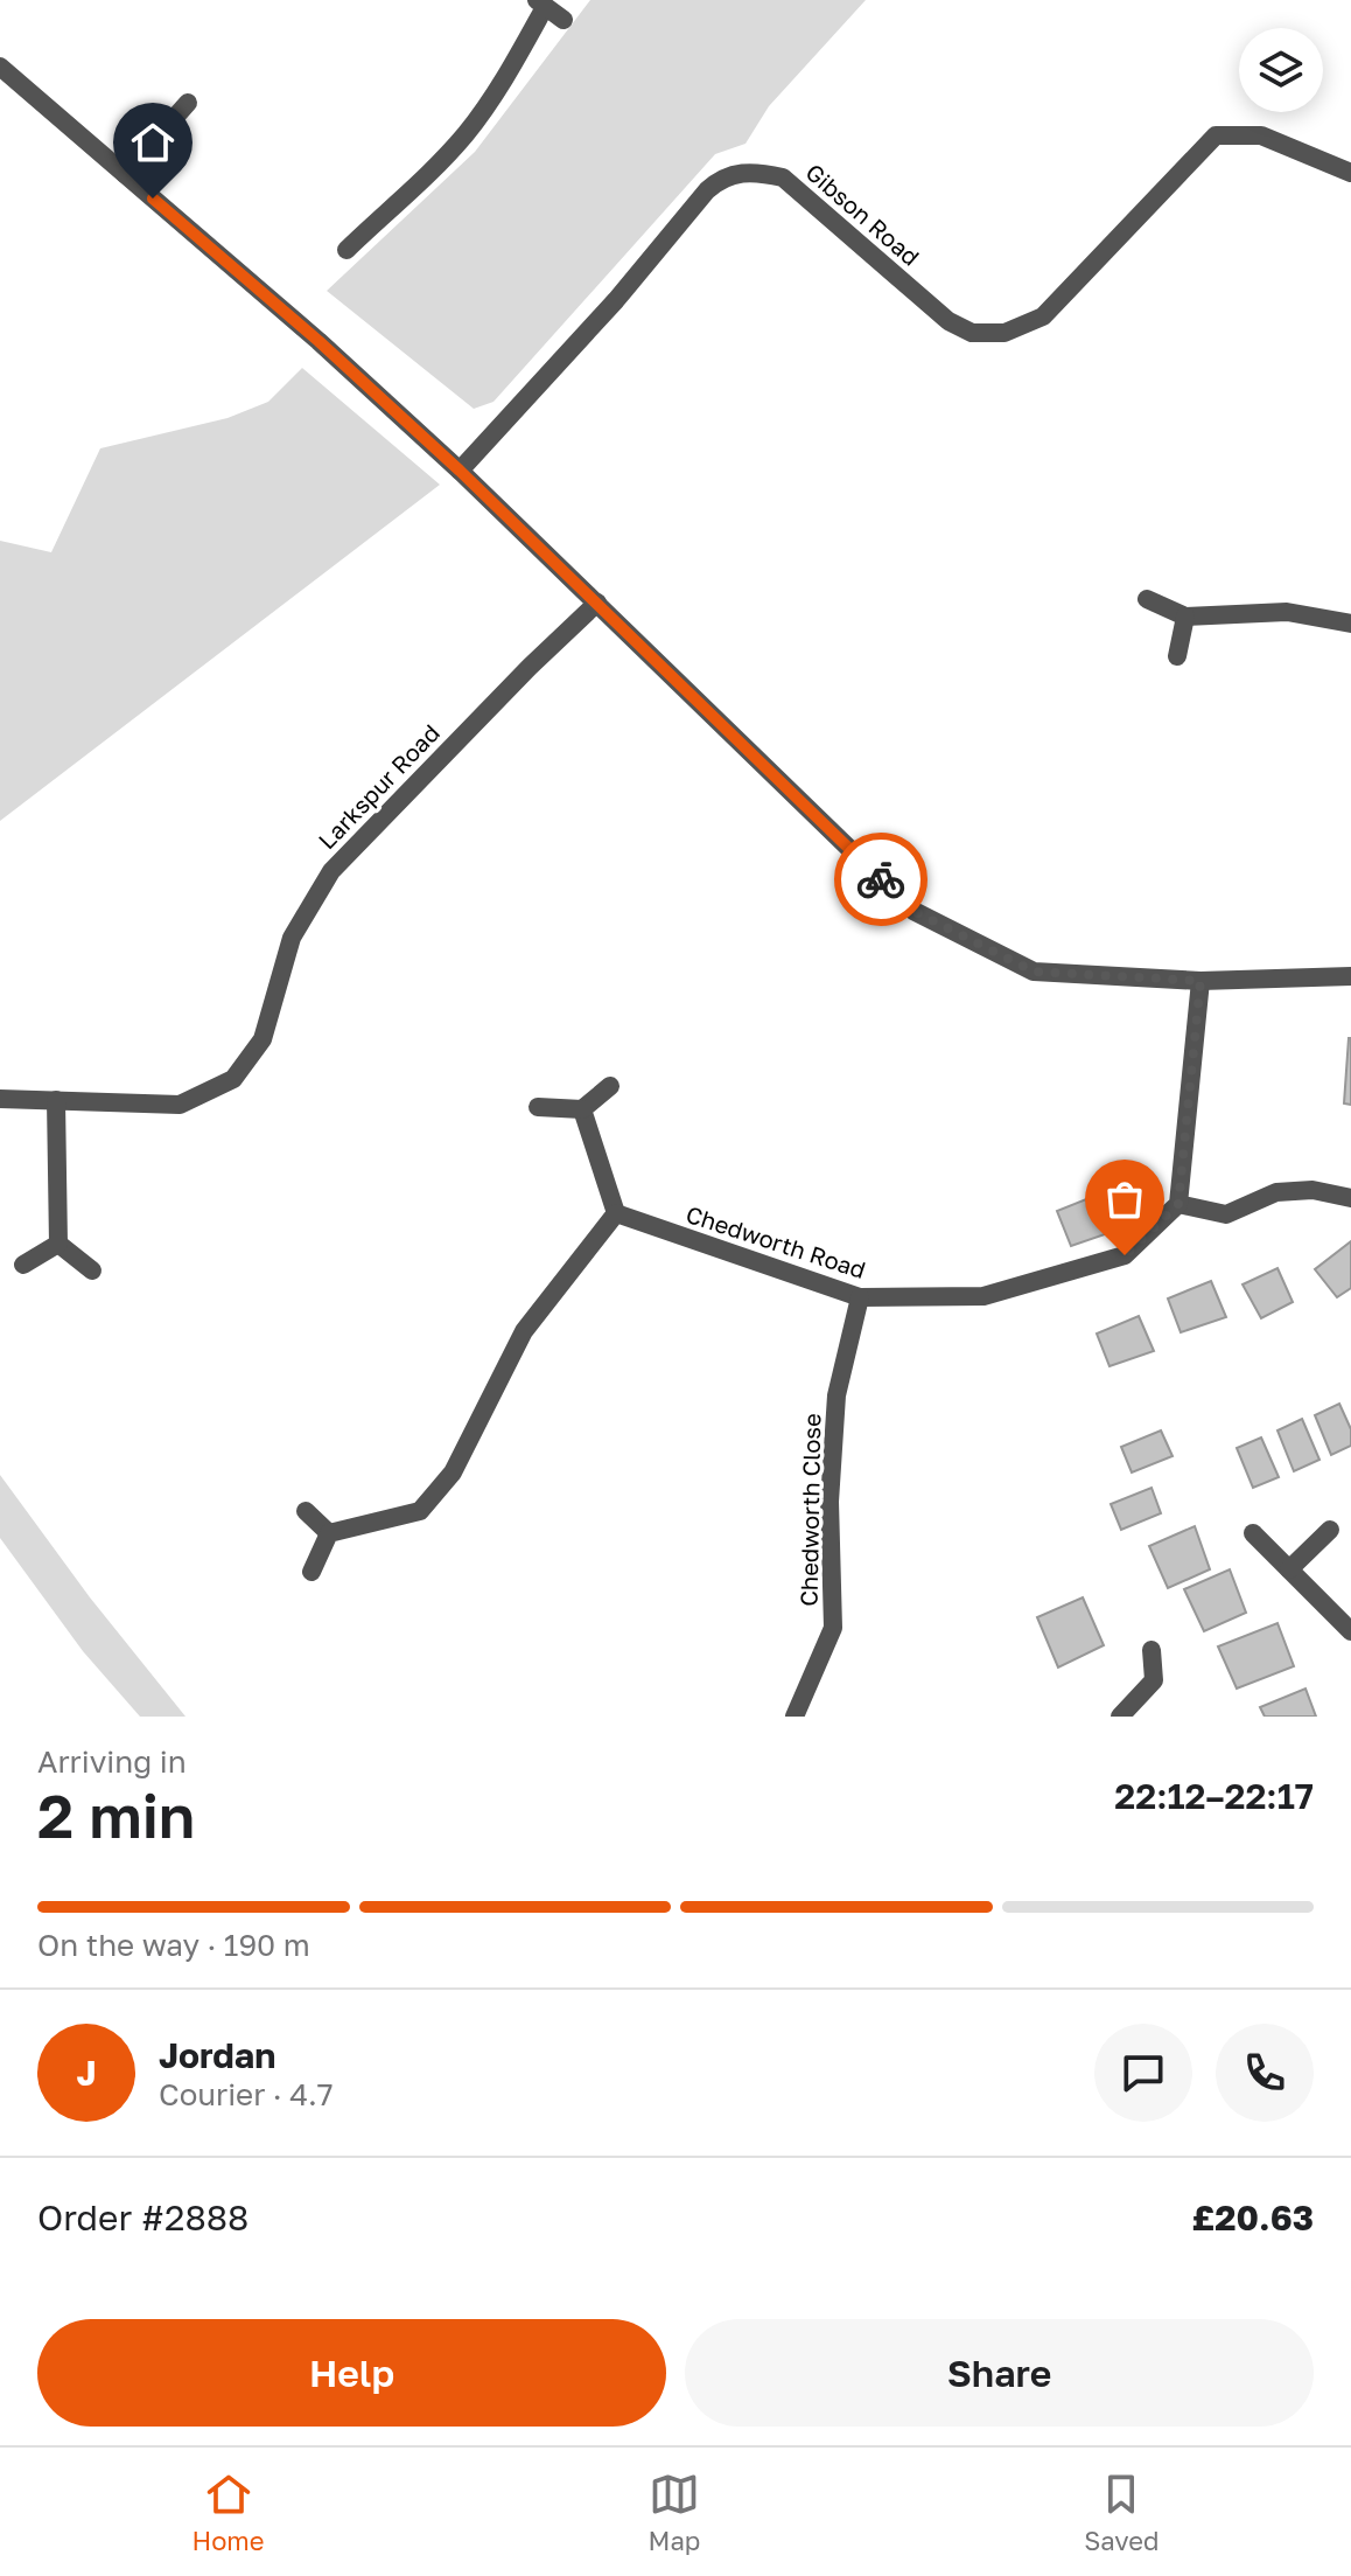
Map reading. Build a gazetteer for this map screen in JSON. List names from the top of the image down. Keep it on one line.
{"streets":{"street":["Gibson Road","Larkspur Road","Chedworth Road","Chedworth Close"]},"crossings":[["Chedworth Road","Chedworth Close"]],"page":{"heading":["2 min","Arriving in","22:12–22:17"],"panel":["Jordan","Courier · 4.7","Order #2888","£20.63"],"bar":"On the way · 190 m","round":"J","buttons":["Help","Share"],"tabs":["Home","Map","Saved"]}}
